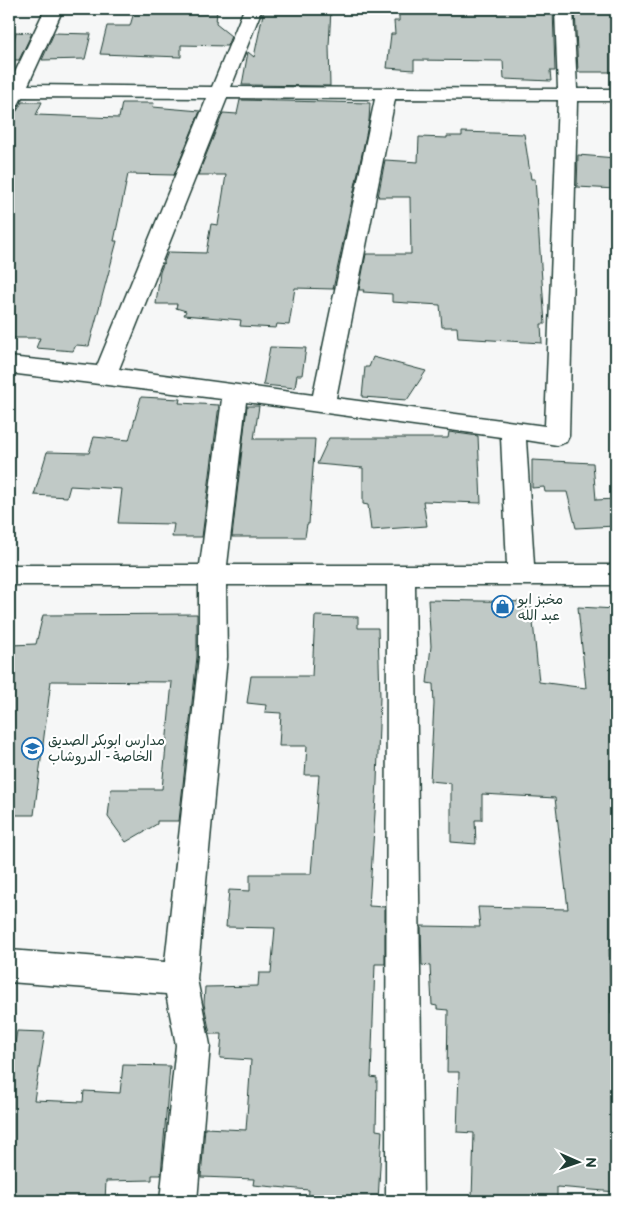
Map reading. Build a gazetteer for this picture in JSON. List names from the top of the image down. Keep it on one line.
{"places":{"shop":["مخبز ابو عبد الله"],"school or university":["مدارس ابوبكر الصديق الخاصة - الدروشاب"]},"north":"right"}
